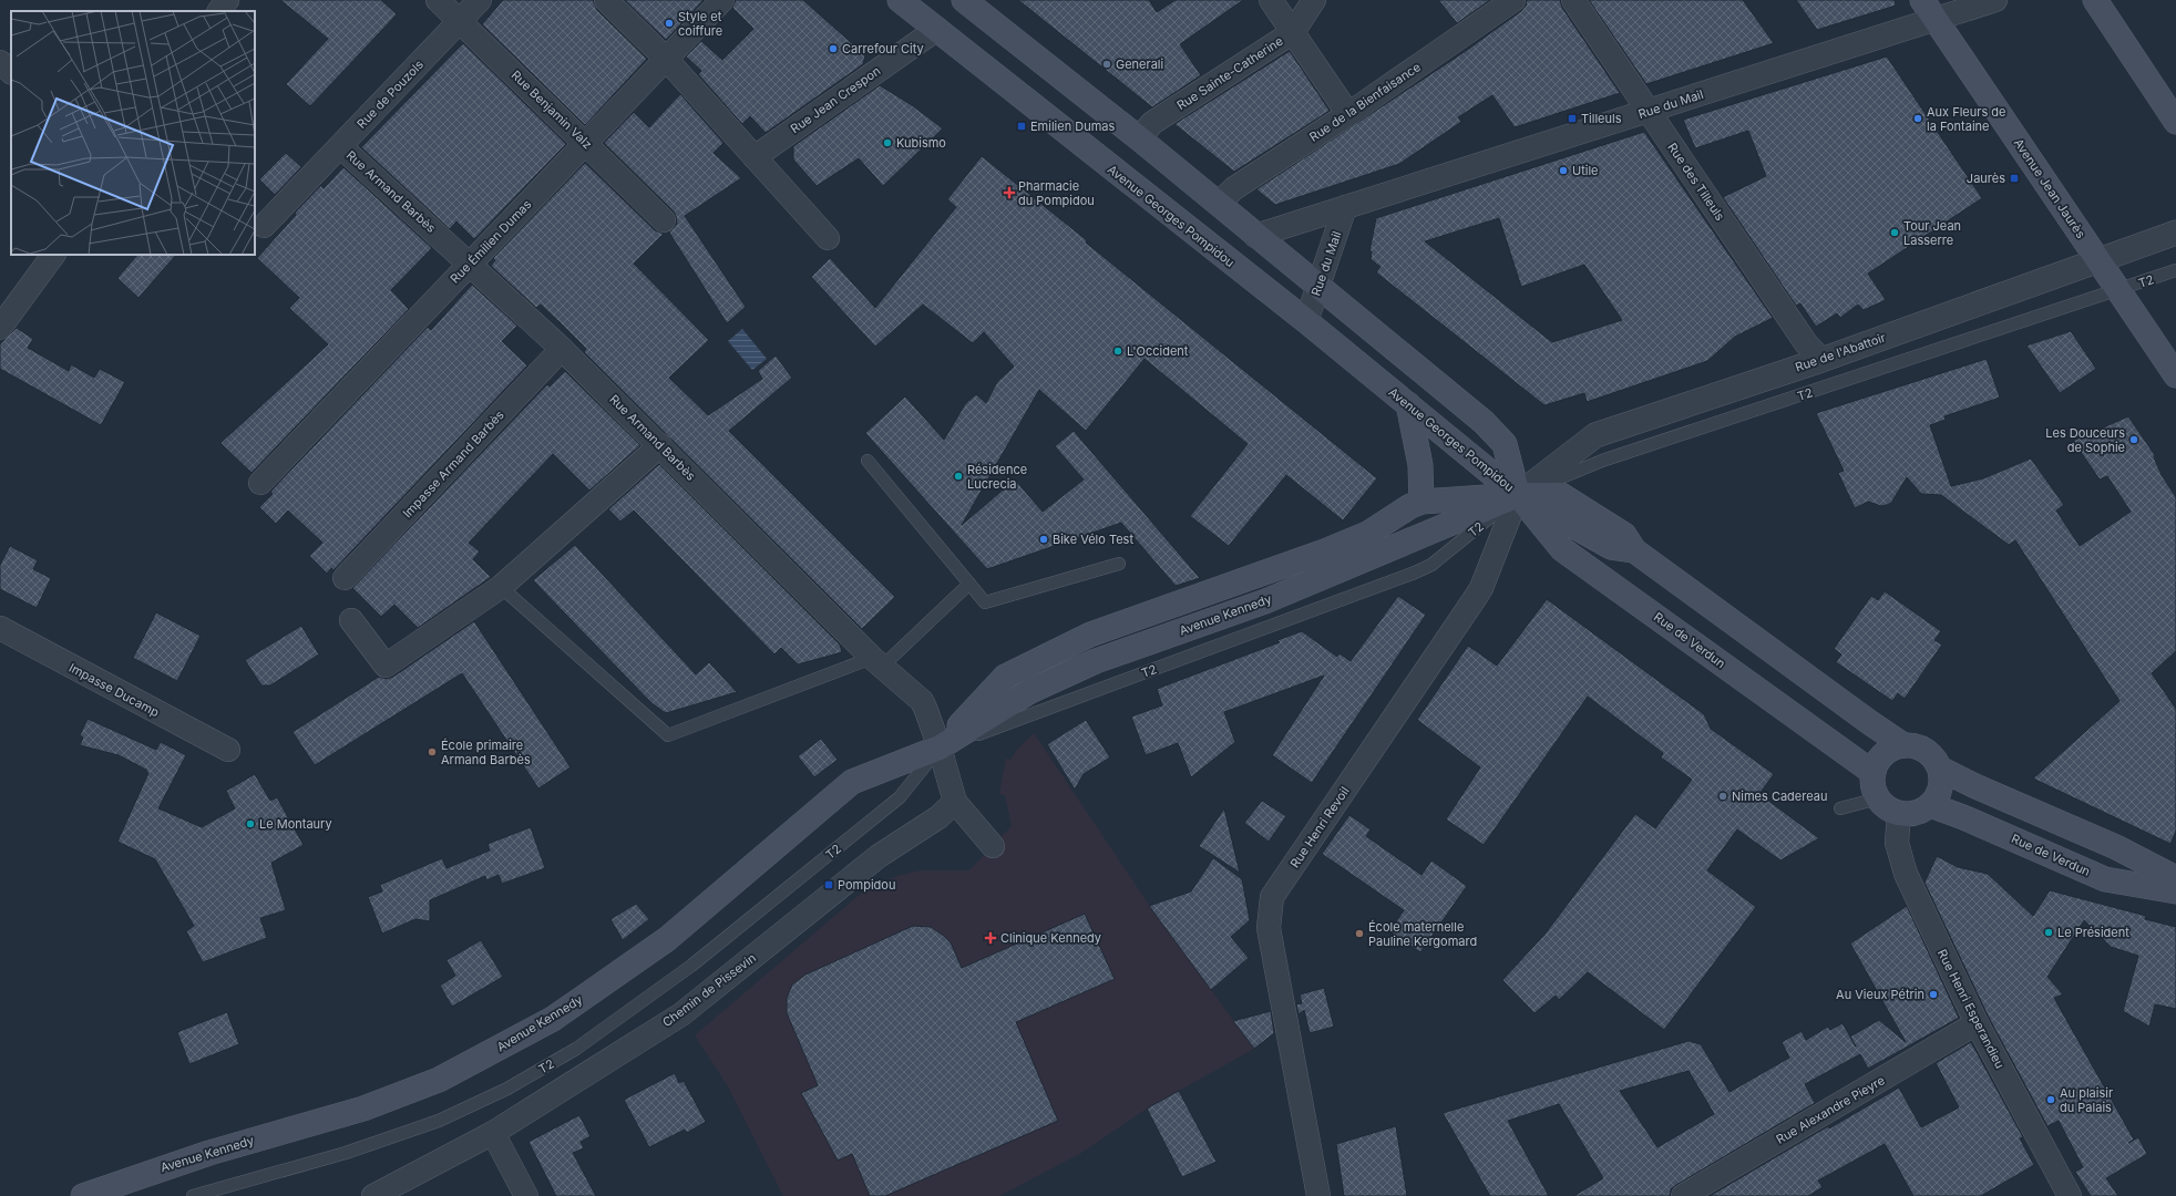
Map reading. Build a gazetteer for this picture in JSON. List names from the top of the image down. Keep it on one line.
{"streets":{"main road":["Avenue Jean Jaurès","Avenue Georges Pompidou","Avenue Kennedy","Rue de Verdun"],"street":["Rue Sainte-Catherine","Rue de Pouzols","Rue Jean Crespon","Rue de la Bienfaisance","Rue du Mail","Rue Benjamin Valz","Rue des Tilleuls","Rue Armand Barbès","Rue Émilien Dumas","Rue de l'Abattoir","Impasse Armand Barbès","Impasse Ducamp","Rue Henri Revoil","Chemin de Pissevin","Rue Henri Esperandieu","Rue Alexandre Pieyre"],"lane":["T2"]},"crossings":[["Rue Sainte-Catherine","Avenue Georges Pompidou"],["Rue de Pouzols","Rue Benjamin Valz"],["Rue de Pouzols","Rue Armand Barbès"],["Rue Jean Crespon","Avenue Georges Pompidou"],["Rue de la Bienfaisance","Avenue Georges Pompidou"],["Rue du Mail","Rue des Tilleuls"],["Rue du Mail","Avenue Jean Jaurès"],["Rue du Mail","Avenue Georges Pompidou"],["Rue Benjamin Valz","Rue Émilien Dumas"],["Rue des Tilleuls","Rue de l'Abattoir"],["Avenue Jean Jaurès","T2"],["Avenue Jean Jaurès","Rue de l'Abattoir"],["Rue Armand Barbès","Rue Émilien Dumas"],["Rue Armand Barbès","T2"],["Rue Armand Barbès","Impasse Armand Barbès"],["Rue Armand Barbès","Avenue Kennedy"],["Avenue Georges Pompidou","T2"],["Avenue Georges Pompidou","Rue de l'Abattoir"],["Avenue Georges Pompidou","Avenue Kennedy"],["Avenue Georges Pompidou","Rue de Verdun"],["Avenue Georges Pompidou","Rue Henri Revoil"],["T2","Rue de l'Abattoir"],["T2","Avenue Kennedy"],["T2","Rue de Verdun"],["T2","Rue Henri Revoil"],["Rue de l'Abattoir","Avenue Kennedy"],["Rue de l'Abattoir","Rue de Verdun"],["Rue de l'Abattoir","Rue Henri Revoil"],["Avenue Kennedy","Rue de Verdun"],["Avenue Kennedy","Rue Henri Revoil"],["Rue de Verdun","Rue Henri Revoil"],["Rue de Verdun","Rue Henri Esperandieu"],["Rue Henri Esperandieu","Rue Alexandre Pieyre"]],"places":{"other":["Style et coiffure","Carrefour City","Generali","Aux Fleurs de la Fontaine","Kubismo","Utile","Tour Jean Lasserre","L'Occident","Les Douceurs de Sophie","Résidence Lucrecia","Bike Vélo Test","École primaire Armand Barbès","Nimes Cadereau","Le Montaury","Le Président","École maternelle Pauline Kergomard","Au Vieux Pétrin","Au plaisir du Palais"],"transit":["Tilleuls","Emilien Dumas","Jaurès","Pompidou"],"health":["Pharmacie du Pompidou","Clinique Kennedy"]}}
